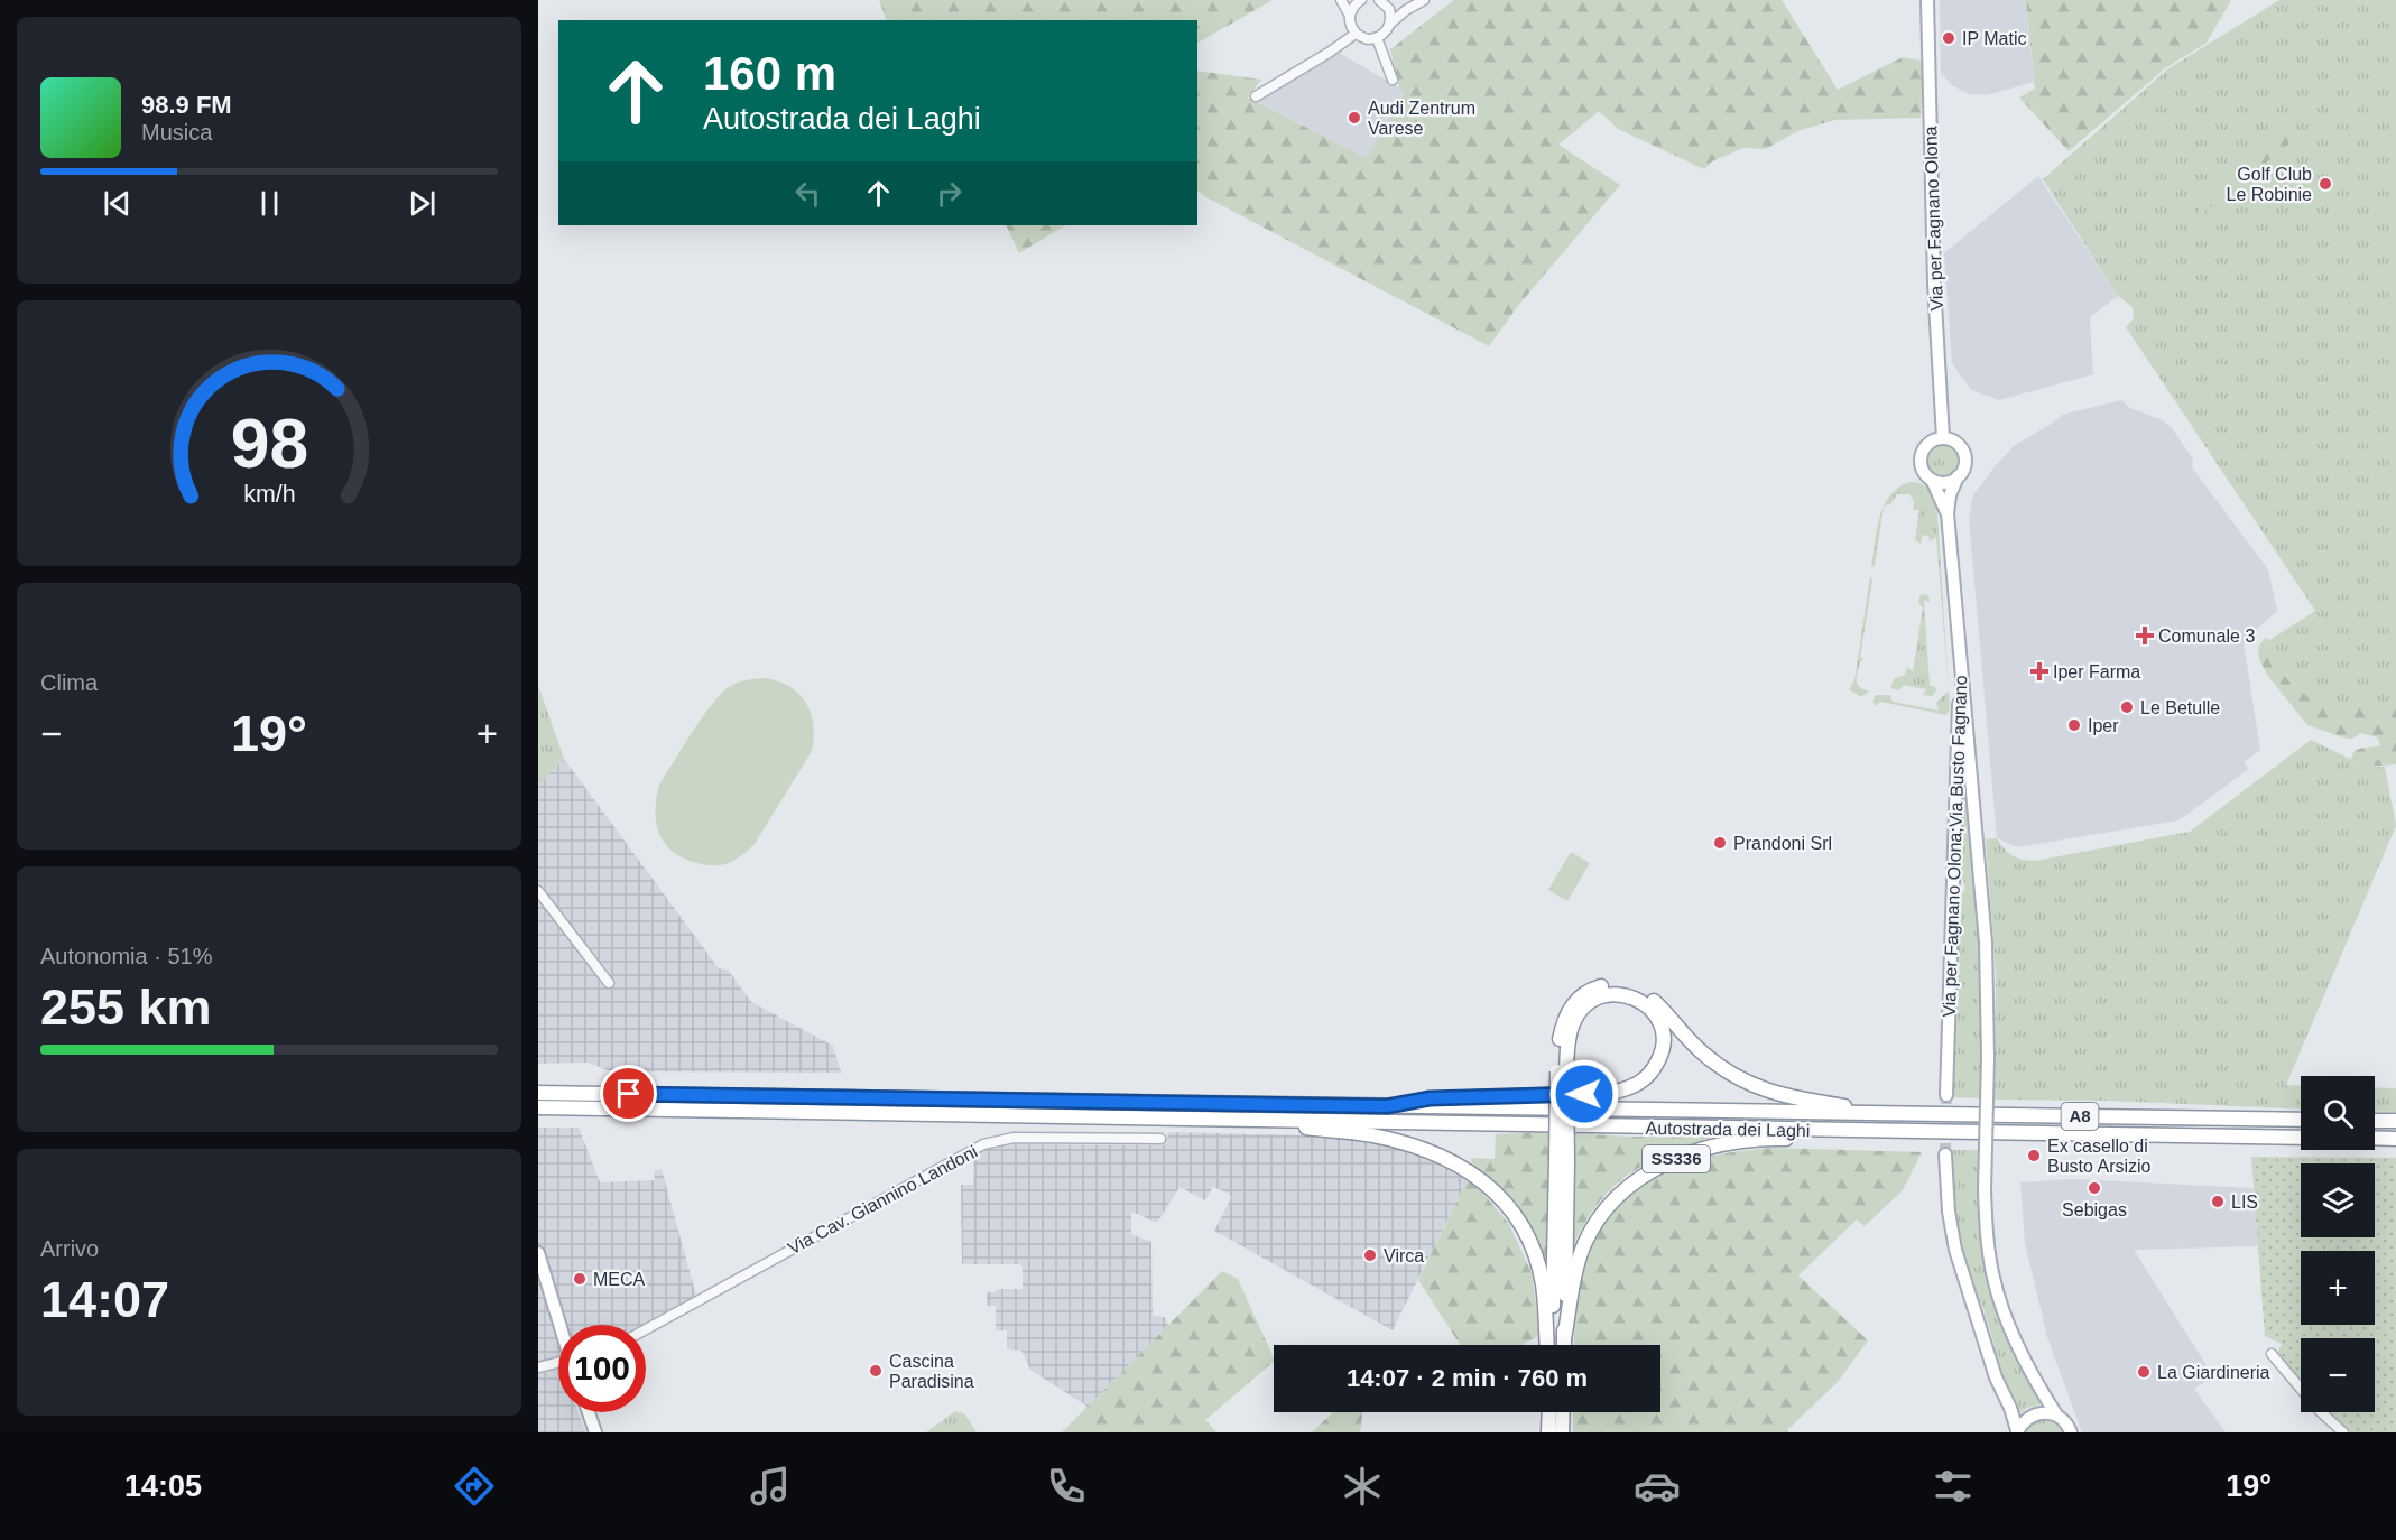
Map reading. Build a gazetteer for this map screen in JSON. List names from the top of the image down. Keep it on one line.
{"streets":{"highway":["A8","Autostrada dei Laghi","SS336"],"main road":["Via per Fagnano Olona","Via per Fagnano Olona;Via Busto Fagnano"],"street":["Via Cav. Giannino Landoni"]},"crossings":[["Autostrada dei Laghi","SS336"]],"places":{"other":["IP Matic","Audi Zentrum Varese","Golf Club Le Robinie","Le Betulle","Iper","Prandoni Srl","Ex casello di Busto Arsizio","Sebigas","LIS","Virca","MECA","Cascina Paradisina","La Giardineria"],"health":["Comunale 3","Iper Farma"]},"page":{"turn":["160 m","Autostrada dei Laghi"],"song":["98.9 FM","Musica"],"tile":["Clima",["Autonomia · 51%","255 km"],["Arrivo","14:07"]],"heat":["−","19°","+"],"map_buttons":["+","−"],"limit":"100","trip":"14:07 · 2 min · 760 m","tabs":["14:05","19°"],"gauge":["98","km/h"]}}
